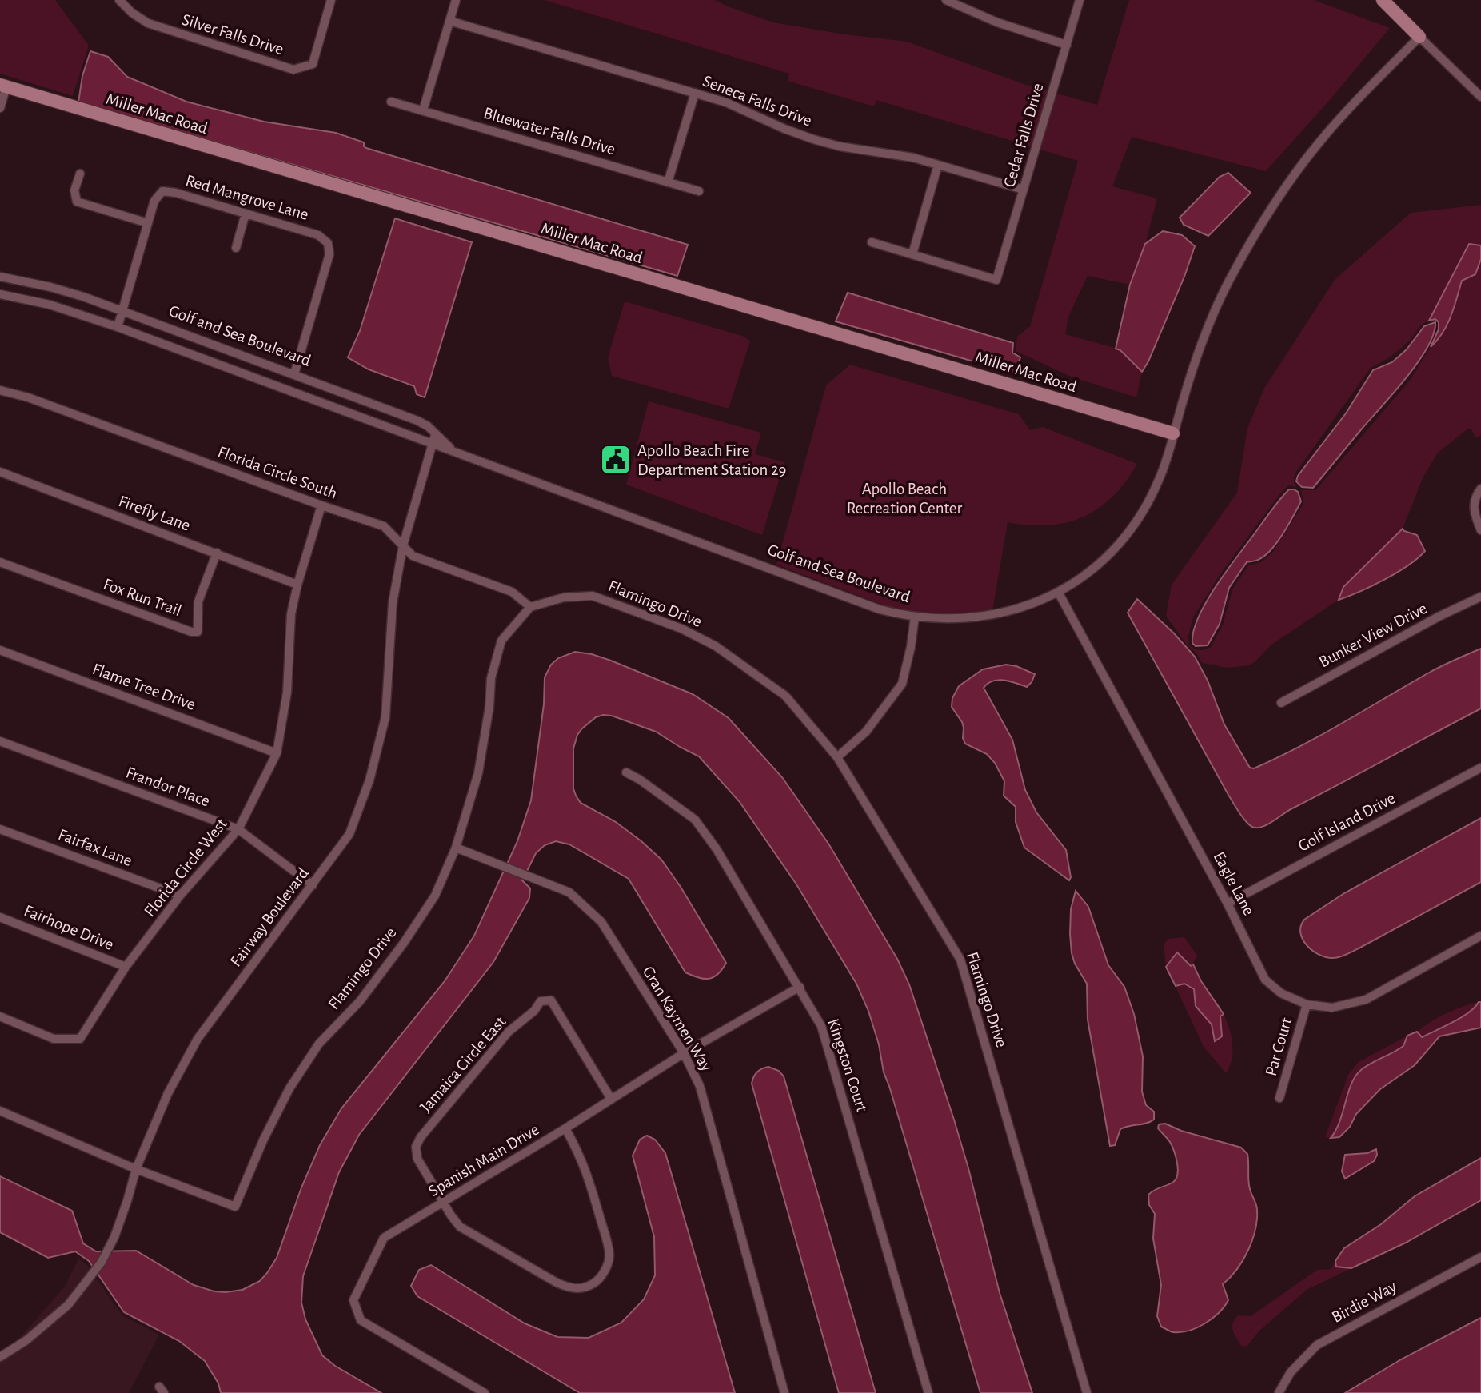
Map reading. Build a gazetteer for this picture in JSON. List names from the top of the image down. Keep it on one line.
{"streets":{"street":["Silver Falls Drive","Seneca Falls Drive","Miller Mac Road","Bluewater Falls Drive","Cedar Falls Drive","Red Mangrove Lane","Golf and Sea Boulevard","Florida Circle South","Firefly Lane","Fox Run Trail","Flamingo Drive","Bunker View Drive","Flame Tree Drive","Frandor Place","Golf Island Drive","Fairfax Lane","Florida Circle West","Eagle Lane","Fairway Boulevard","Fairhope Drive","Gran Kaymen Way","Par Court","Jamaica Circle East","Kingston Court","Spanish Main Drive","Birdie Way"]},"crossings":[["Seneca Falls Drive","Cedar Falls Drive"],["Miller Mac Road","Golf and Sea Boulevard"],["Red Mangrove Lane","Golf and Sea Boulevard"],["Golf and Sea Boulevard","Eagle Lane"],["Golf and Sea Boulevard","Fairway Boulevard"],["Florida Circle South","Flamingo Drive"],["Florida Circle South","Florida Circle West"],["Florida Circle South","Fairway Boulevard"],["Firefly Lane","Fox Run Trail"],["Firefly Lane","Florida Circle West"],["Flamingo Drive","Fairway Boulevard"],["Flamingo Drive","Gran Kaymen Way"],["Flame Tree Drive","Florida Circle West"],["Frandor Place","Florida Circle West"],["Frandor Place","Fairway Boulevard"],["Golf Island Drive","Eagle Lane"],["Fairfax Lane","Florida Circle West"],["Florida Circle West","Fairhope Drive"],["Eagle Lane","Par Court"],["Gran Kaymen Way","Spanish Main Drive"],["Jamaica Circle East","Spanish Main Drive"],["Kingston Court","Spanish Main Drive"]],"parks":["Apollo Beach Recreation Center"],"places":{"public building":["Apollo Beach Fire Department Station 29"]}}
